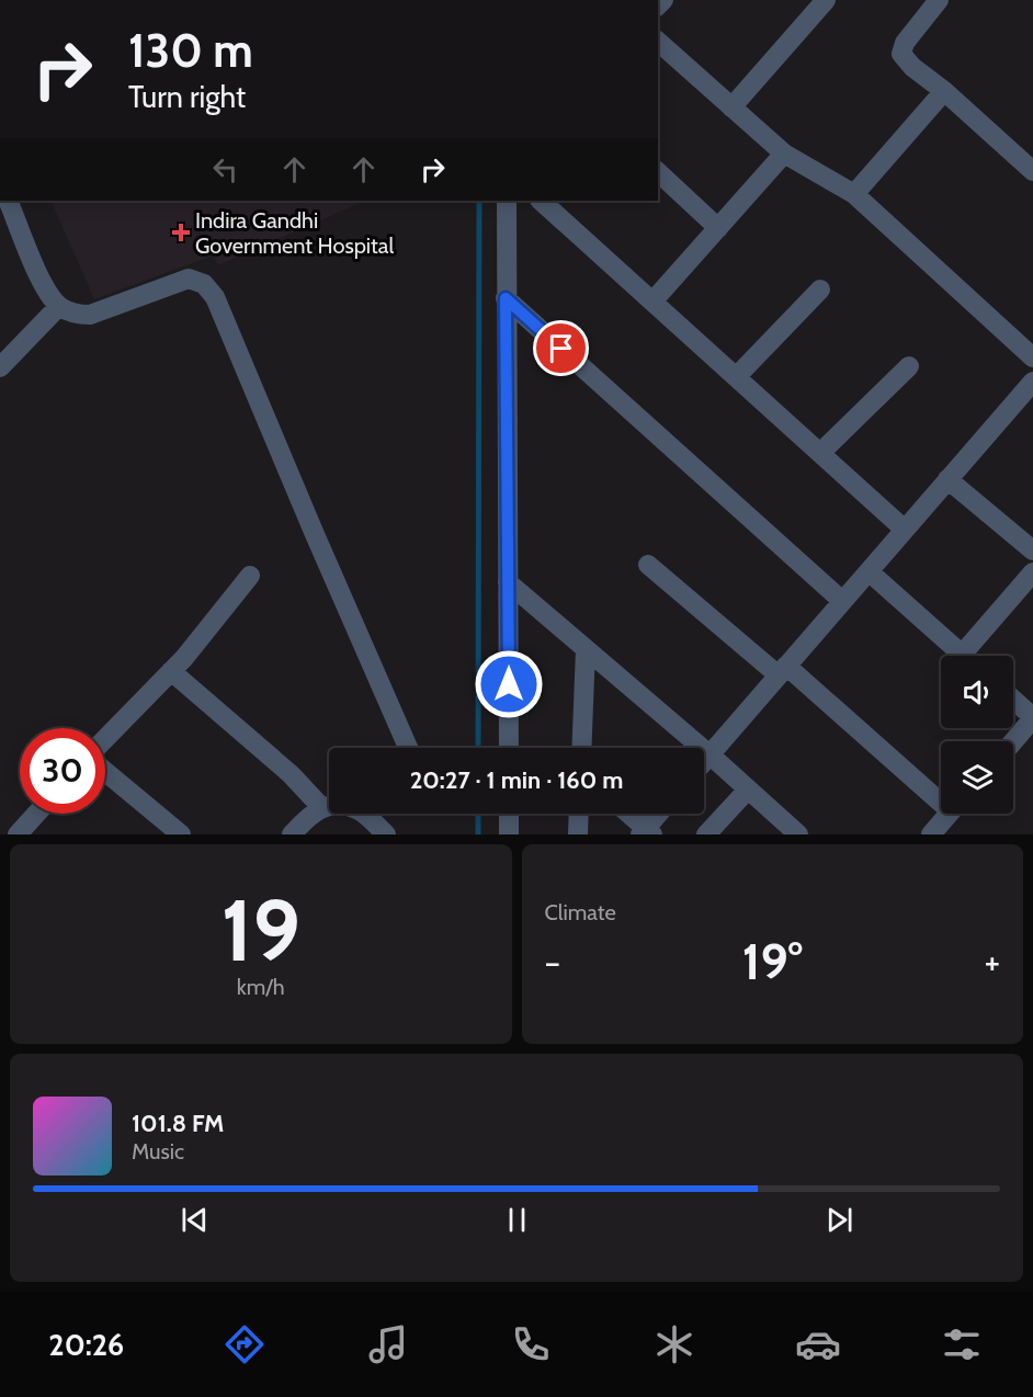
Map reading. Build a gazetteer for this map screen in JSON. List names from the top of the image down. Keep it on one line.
{"places":{"health":["Indira Gandhi Government Hospital"]},"page":{"turn":["130 m","Turn right"],"limit":"30","trip":"20:27 · 1 min · 160 m","tile":[["19","km/h"],"Climate"],"heat":["−","19°","+"],"song":["101.8 FM","Music"],"tabs":"20:26"}}
